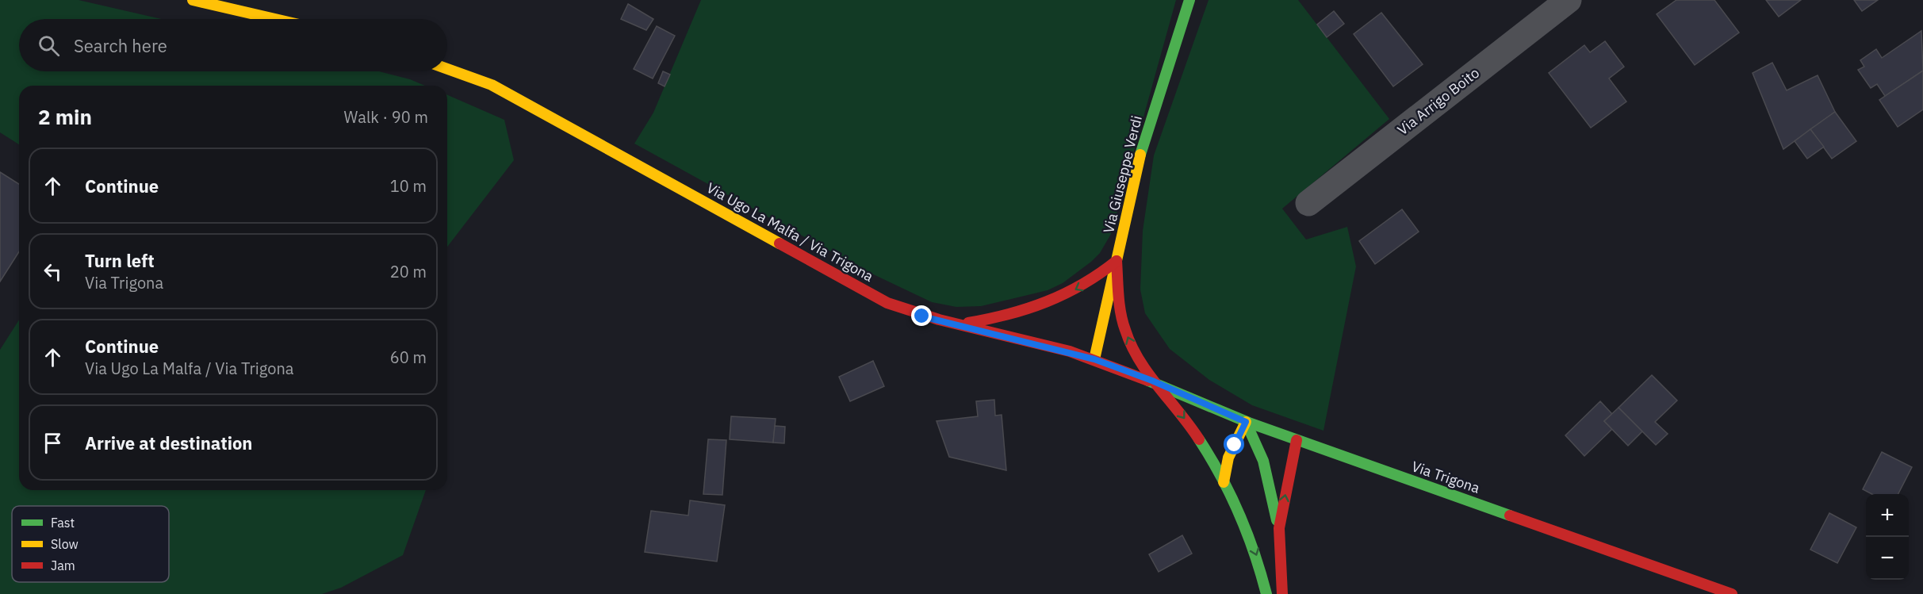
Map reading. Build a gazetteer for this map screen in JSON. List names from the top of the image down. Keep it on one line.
{"streets":{"street":["Via Arrigo Boito","Via Giuseppe Verdi","Via Ugo La Malfa / Via Trigona","Via Trigona"]},"crossings":[["Via Giuseppe Verdi","Via Ugo La Malfa / Via Trigona"],["Via Ugo La Malfa / Via Trigona","Via Trigona"]],"legend":["Fast","Slow","Jam"],"page":{"search":"Search here","heading":["2 min","Walk · 90 m"],"list":[["Continue","10 m"],["Turn left","Via Trigona","20 m"],["Continue","Via Ugo La Malfa / Via Trigona","60 m"],"Arrive at destination"],"map_buttons":["+","−"]}}
